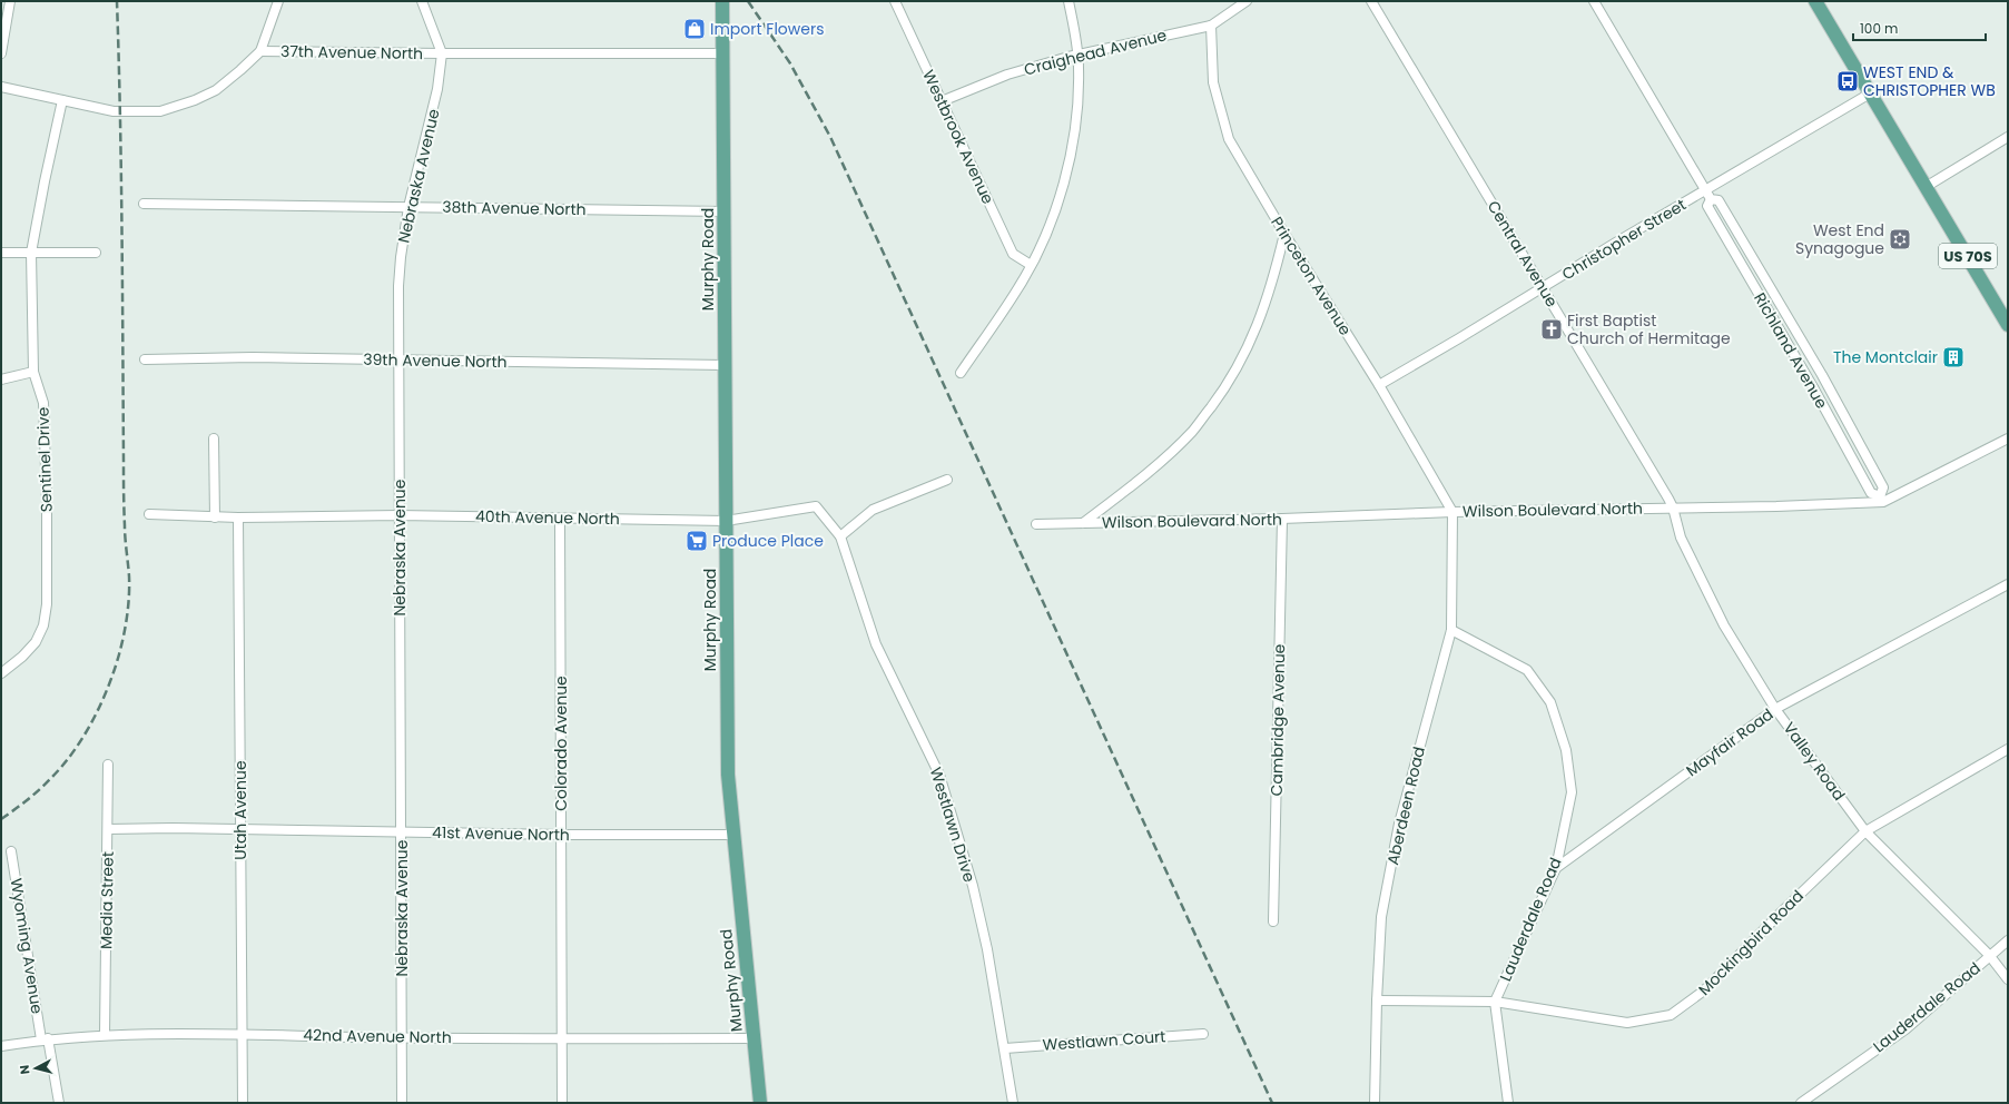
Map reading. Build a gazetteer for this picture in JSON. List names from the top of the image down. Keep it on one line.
{"streets":{"main road":["US 70S","Murphy Road"],"street":["37th Avenue North","Craighead Avenue","Westbrook Avenue","Nebraska Avenue","38th Avenue North","Christopher Street","Central Avenue","Princeton Avenue","Richland Avenue","39th Avenue North","Sentinel Drive","Wilson Boulevard North","40th Avenue North","Cambridge Avenue","Mayfair Road","Colorado Avenue","Valley Road","Aberdeen Road","Utah Avenue","Westlawn Drive","41st Avenue North","Media Street","Lauderdale Road","Mockingbird Road","Wyoming Avenue","42nd Avenue North","Westlawn Court"]},"crossings":[["37th Avenue North","Nebraska Avenue"],["37th Avenue North","Murphy Road"],["37th Avenue North","Sentinel Drive"],["Craighead Avenue","Westbrook Avenue"],["Craighead Avenue","Princeton Avenue"],["Nebraska Avenue","38th Avenue North"],["Nebraska Avenue","39th Avenue North"],["Nebraska Avenue","40th Avenue North"],["Nebraska Avenue","41st Avenue North"],["Nebraska Avenue","42nd Avenue North"],["38th Avenue North","Murphy Road"],["Christopher Street","Central Avenue"],["Christopher Street","US 70S"],["Christopher Street","Princeton Avenue"],["Christopher Street","Richland Avenue"],["Central Avenue","Wilson Boulevard North"],["Central Avenue","Valley Road"],["Murphy Road","39th Avenue North"],["Murphy Road","40th Avenue North"],["Murphy Road","41st Avenue North"],["Murphy Road","42nd Avenue North"],["Princeton Avenue","Wilson Boulevard North"],["Princeton Avenue","Aberdeen Road"],["Richland Avenue","Wilson Boulevard North"],["Wilson Boulevard North","Cambridge Avenue"],["Wilson Boulevard North","Valley Road"],["Wilson Boulevard North","Aberdeen Road"],["40th Avenue North","Colorado Avenue"],["40th Avenue North","Utah Avenue"],["40th Avenue North","Westlawn Drive"],["Mayfair Road","Valley Road"],["Mayfair Road","Lauderdale Road"],["Colorado Avenue","41st Avenue North"],["Colorado Avenue","42nd Avenue North"],["Valley Road","Lauderdale Road"],["Valley Road","Mockingbird Road"],["Aberdeen Road","Lauderdale Road"],["Aberdeen Road","Mockingbird Road"],["Utah Avenue","41st Avenue North"],["Utah Avenue","42nd Avenue North"],["Westlawn Drive","Westlawn Court"],["41st Avenue North","Media Street"],["Media Street","42nd Avenue North"],["Lauderdale Road","Mockingbird Road"],["Wyoming Avenue","42nd Avenue North"]],"places":{"shop":["Import Flowers"],"bus stop":["WEST END & CHRISTOPHER WB"],"synagogue":["West End Synagogue"],"church":["First Baptist Church of Hermitage"],"building":["The Montclair"],"supermarket":["Produce Place"]},"scale_bar":"100 m","north":"left"}
